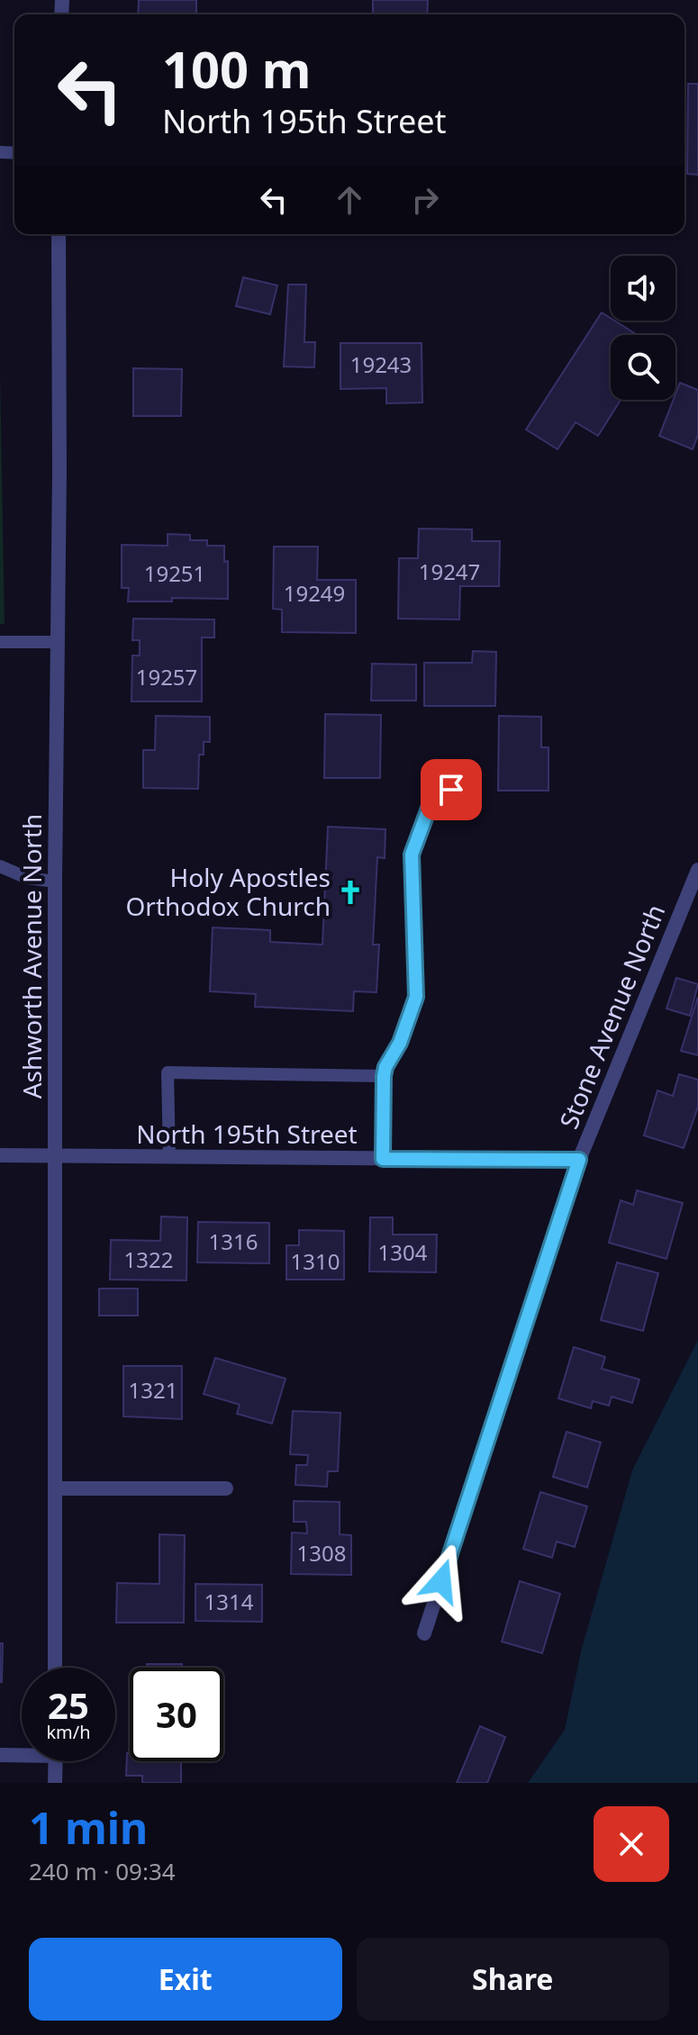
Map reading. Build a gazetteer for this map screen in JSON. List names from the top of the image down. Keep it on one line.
{"streets":{"street":["Ashworth Avenue North","Stone Avenue North","North 195th Street"]},"crossings":[["Ashworth Avenue North","North 195th Street"],["Stone Avenue North","North 195th Street"]],"places":{"church":["Holy Apostles Orthodox Church"]},"house_numbers":["19243","19247","19251","19249","19257","1316","1304","1322","1310","1321","1308","1314"],"page":{"turn":["100 m","North 195th Street"],"speed":"25 km/h","limit":"30","heading":["1 min","240 m · 09:34"],"buttons":["Exit","Share"]}}
